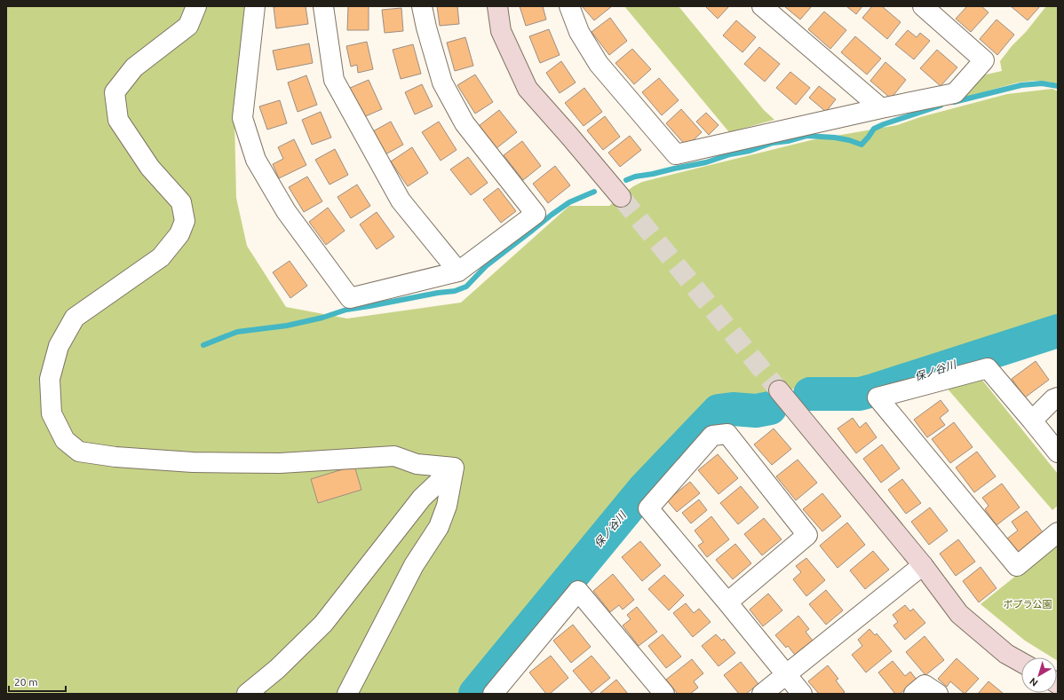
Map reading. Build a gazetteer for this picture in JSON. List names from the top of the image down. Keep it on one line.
{"water":["保ノ谷川"],"parks":["ポプラ公園"],"scale_bar":"20 m","north":"bottom left"}
